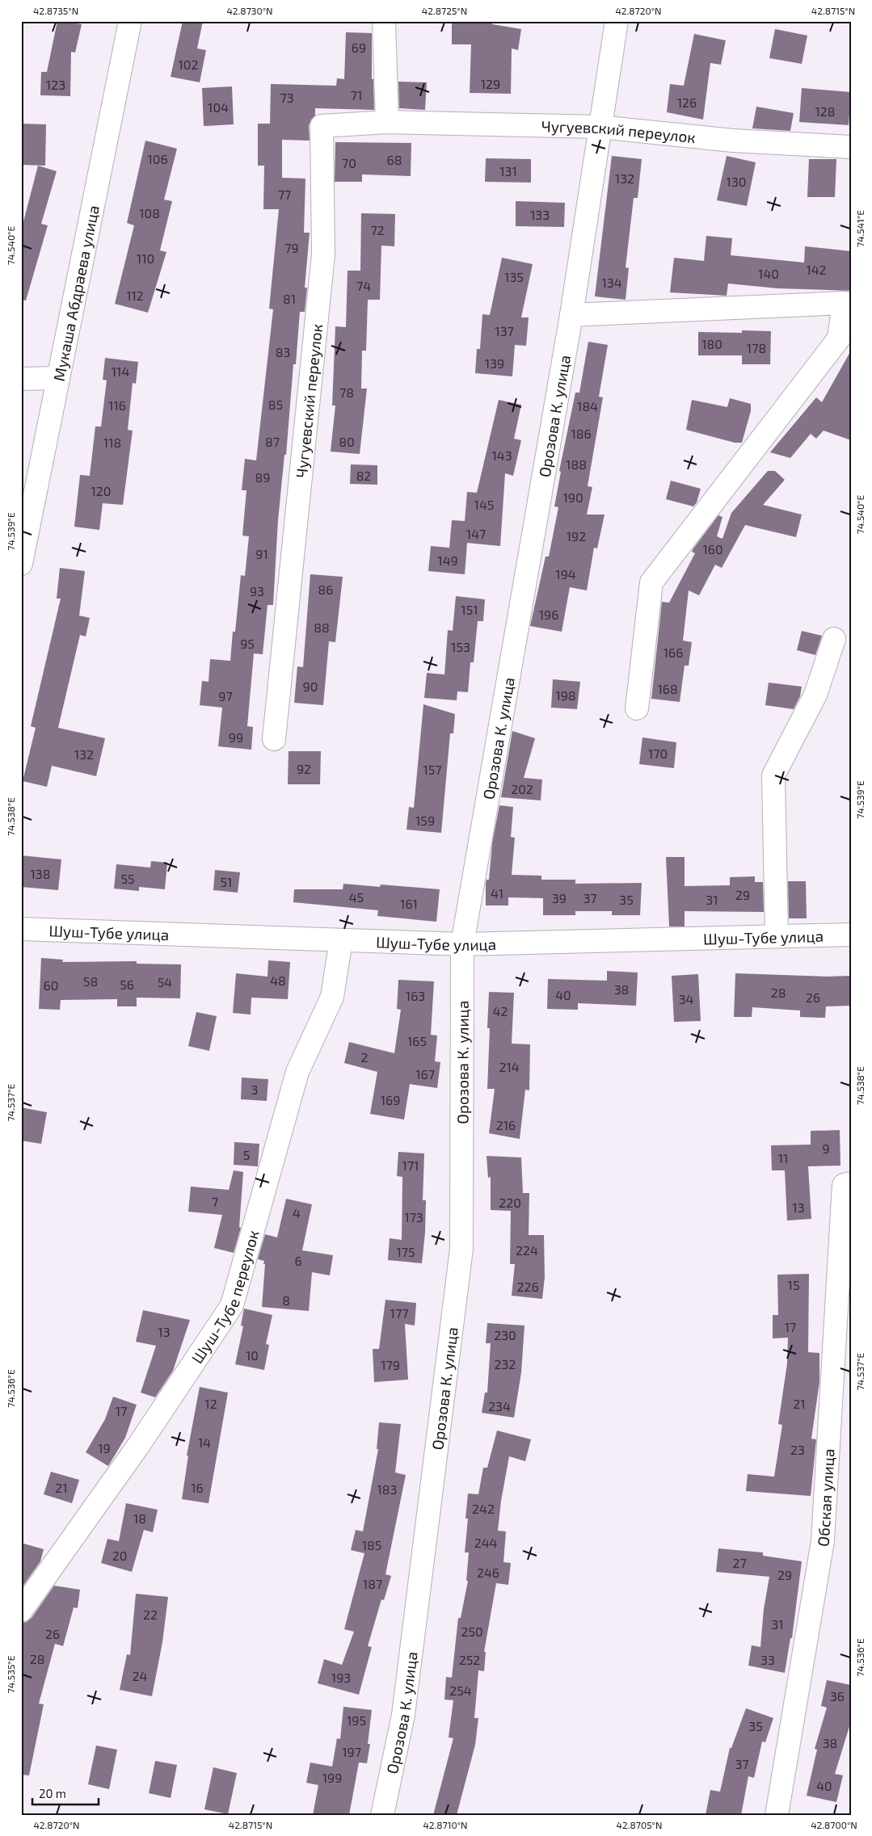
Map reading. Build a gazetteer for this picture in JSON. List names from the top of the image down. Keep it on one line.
{"streets":{"street":["Чугуевский переулок","Мукаша Абдраева улица","Орозова К. улица","Шуш-Тубе улица","Шуш-Тубе переулок","Обская улица"]},"crossings":[["Чугуевский переулок","Орозова К. улица"],["Орозова К. улица","Шуш-Тубе улица"],["Шуш-Тубе улица","Шуш-Тубе переулок"]],"house_numbers":["69","102","129","123","71","73","126","104","128","106","68","70","131","132","130","77","108","133","72","79","110","142","140","135","134","74","112","81","137","180","178","83","139","114","78","85","116","184","186","87","80","118","143","188","82","89","120","190","145","147","192","160","91","149","194","86","93","151","196","88","95","153","166","90","168","198","97","99","170","132","92","157","202","159","138","55","51","41","29","45","39","37","35","31","161","48","58","54","56","60","38","28","40","163","26","34","42","165","2","214","167","3","169","216","9","5","11","171","7","220","13","4","173","224","175","6","15","226","8","177","17","13","230","10","232","179","12","21","234","17","14","19","23","21","16","183","242","18","244","185","20","27","246","29","187","22","31","250","26","28","252","33","24","193","254","36","195","35","38","197","37","199","40"],"scale_bar":"20 m","coordinates":["42.8735°N","42.8730°N","42.8725°N","42.8720°N","42.8715°N","74.541°E","74.540°E","74.539°E","74.538°E","74.537°E","74.536°E","74.535°E","42.8710°N","42.8705°N","42.8700°N"]}
